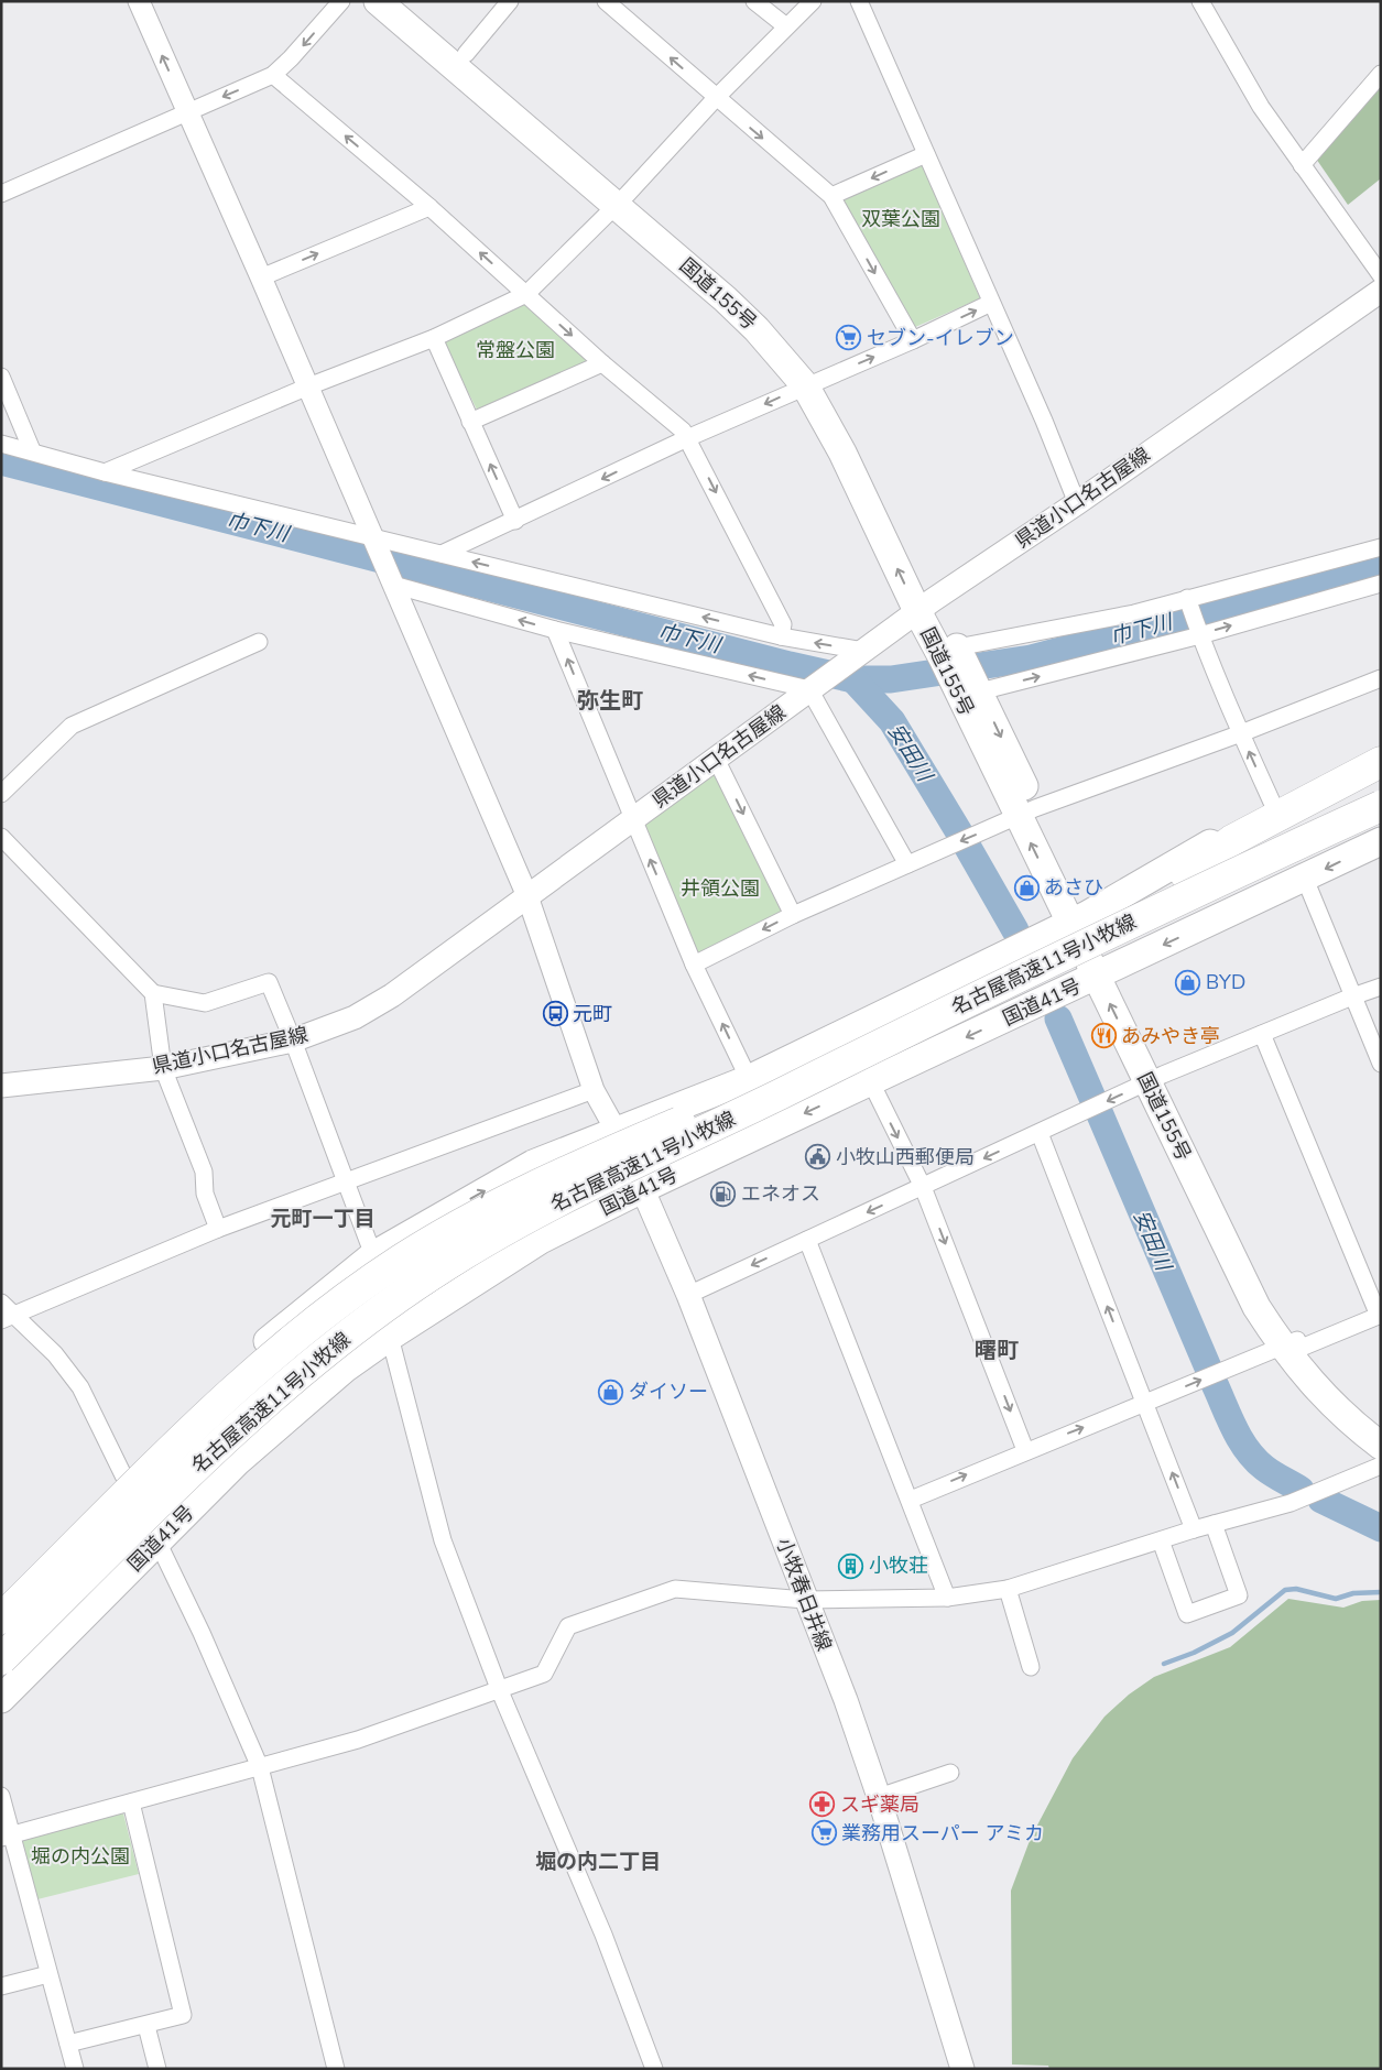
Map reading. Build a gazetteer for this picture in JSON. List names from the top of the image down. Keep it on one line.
{"streets":{"highway":["国道155号","名古屋高速11号小牧線","国道41号"],"main road":["県道小口名古屋線","小牧春日井線"]},"crossings":[["国道155号","県道小口名古屋線"],["国道155号","国道41号"],["国道41号","小牧春日井線"]],"districts":["弥生町","元町一丁目","曙町","堀の内二丁目"],"water":["巾下川","安田川"],"parks":["双葉公園","常盤公園","井領公園","堀の内公園"],"places":{"supermarket":["セブン-イレブン","業務用スーパー アミカ"],"shop":["あさひ","BYD","ダイソー"],"bus stop":["元町"],"restaurant":["あみやき亭"],"public building":["小牧山西郵便局"],"fuel station":["エネオス"],"building":["小牧荘"],"pharmacy":["スギ薬局"]}}
